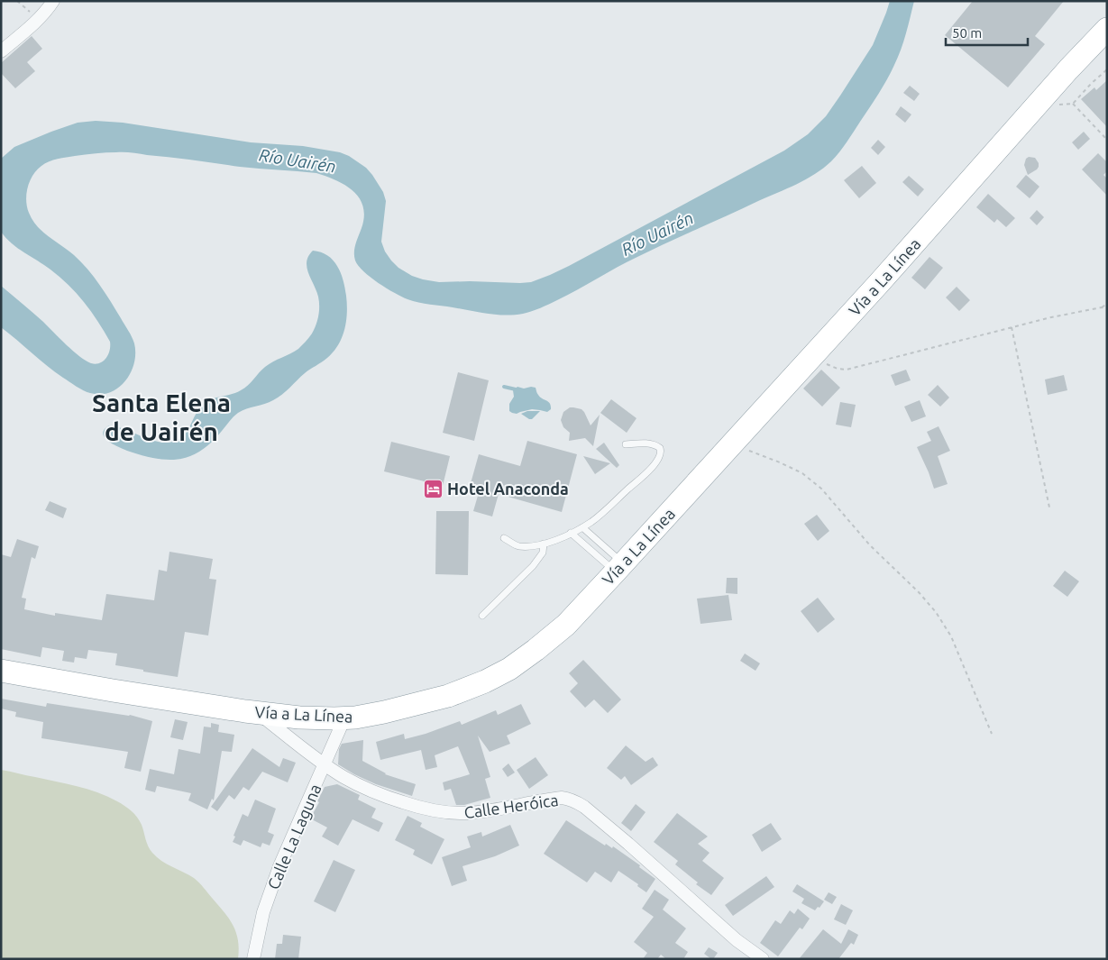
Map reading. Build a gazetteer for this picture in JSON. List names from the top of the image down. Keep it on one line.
{"streets":{"highway":["Vía a La Línea"],"street":["Calle Heróica","Calle La Laguna"]},"crossings":[["Vía a La Línea","Calle Heróica"],["Vía a La Línea","Calle La Laguna"],["Calle Heróica","Calle La Laguna"]],"districts":["Santa Elena de Uairén"],"water":["Río Uairén"],"places":{"hotel":["Hotel Anaconda"]},"scale_bar":"50 m"}
